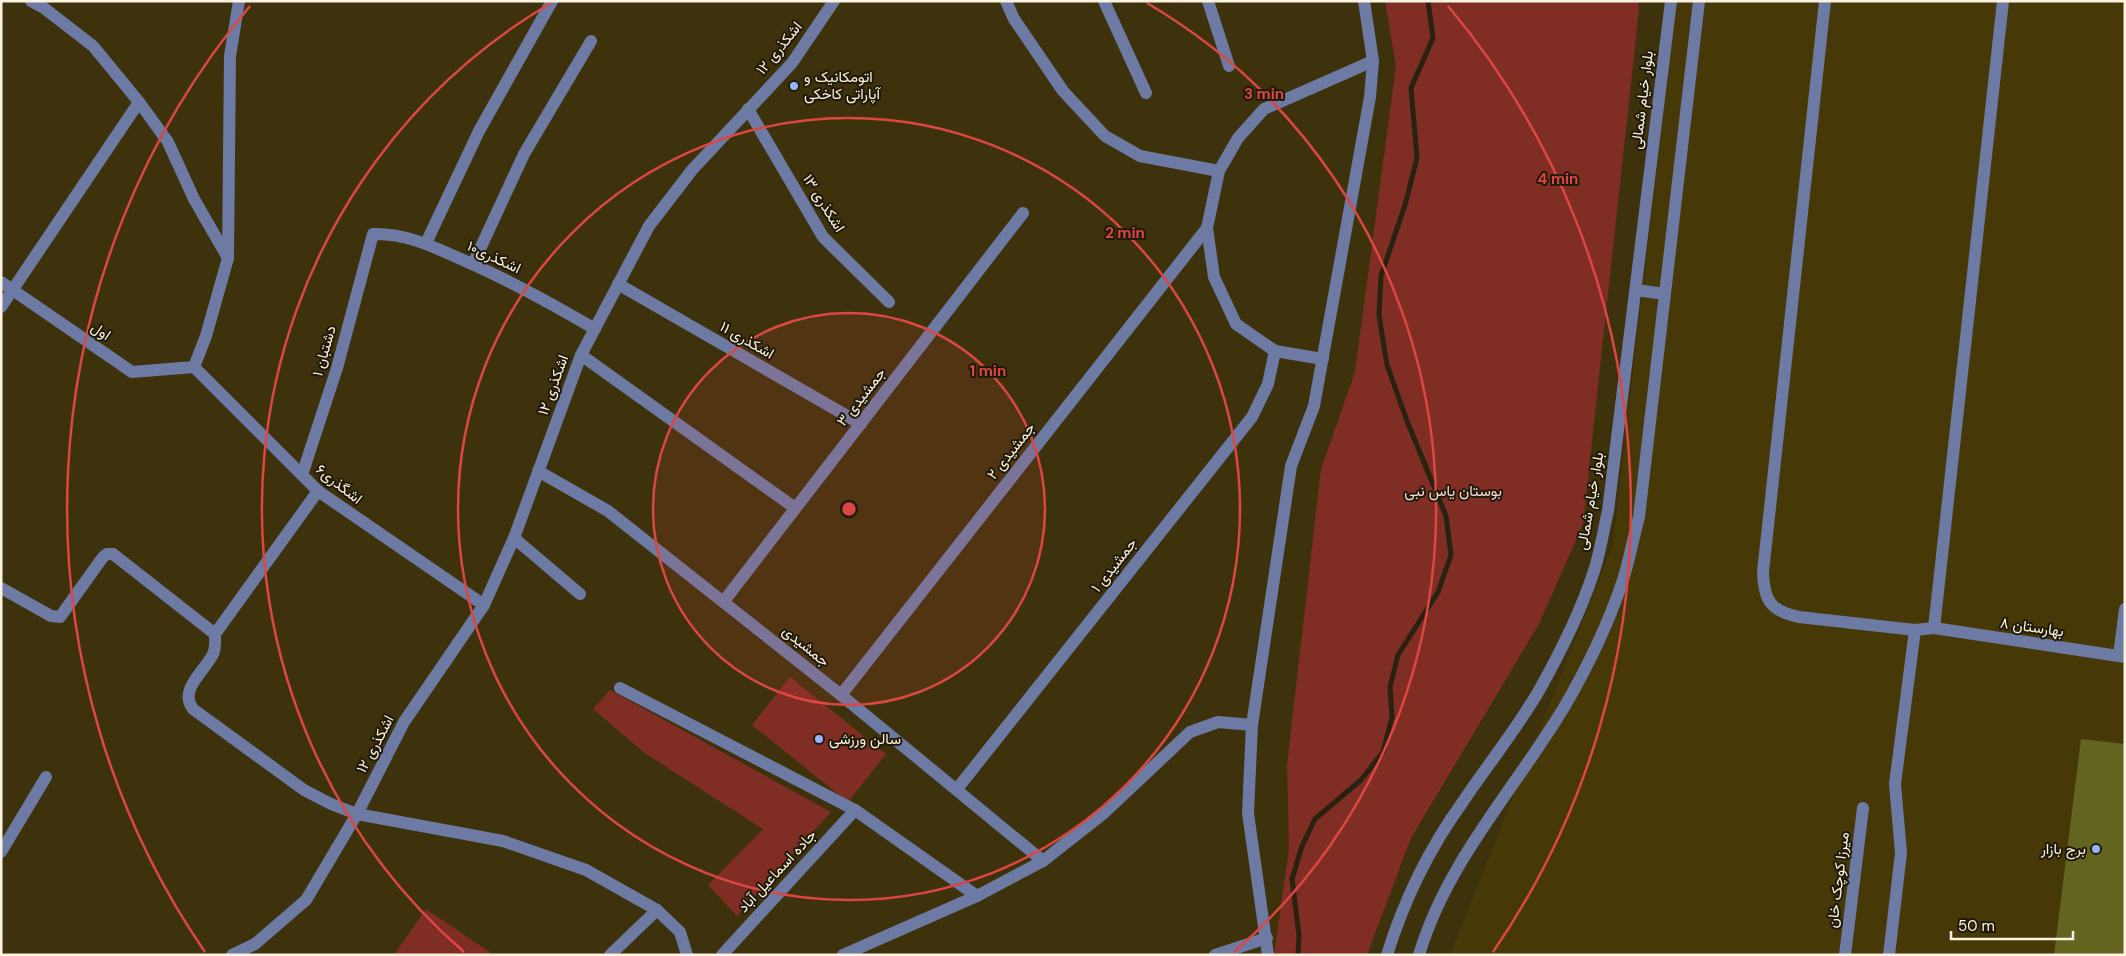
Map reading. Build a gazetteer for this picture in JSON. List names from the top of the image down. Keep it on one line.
{"streets":{"street":["اشکذری ۱۲","بلوار خیام شمالی","اشکذری ۱۳","اشکذری۱۰","اول","اشکذری ۱۱","دشتبان ۱","جمشیدی ۳","جمشیدی ۲","اشگذری۶","جمشیدی ۱","بهارستان ۸","جمشیدی","جاده اسماعیل آباد","میرزا کوچک خان"]},"crossings":[["اشکذری ۱۲","اشکذری ۱۳"],["اشکذری ۱۲","اشکذری۱۰"],["اشکذری ۱۲","اشکذری ۱۱"],["اشکذری ۱۲","اشگذری۶"],["اشکذری ۱۲","جمشیدی"],["اشکذری۱۰","دشتبان ۱"],["اول","اشگذری۶"],["اشکذری ۱۱","جمشیدی ۳"],["دشتبان ۱","اشگذری۶"],["جمشیدی ۳","جمشیدی"],["جمشیدی ۲","جمشیدی"],["جمشیدی ۱","جمشیدی"]],"parks":["بوستان یاس نبی"],"places":["اتومکانیک و آپاراتی کاخکی","سالن ورزشی","برج بازار"],"scale_bar":"50 m","rings":["3 min","4 min","2 min","1 min"]}
